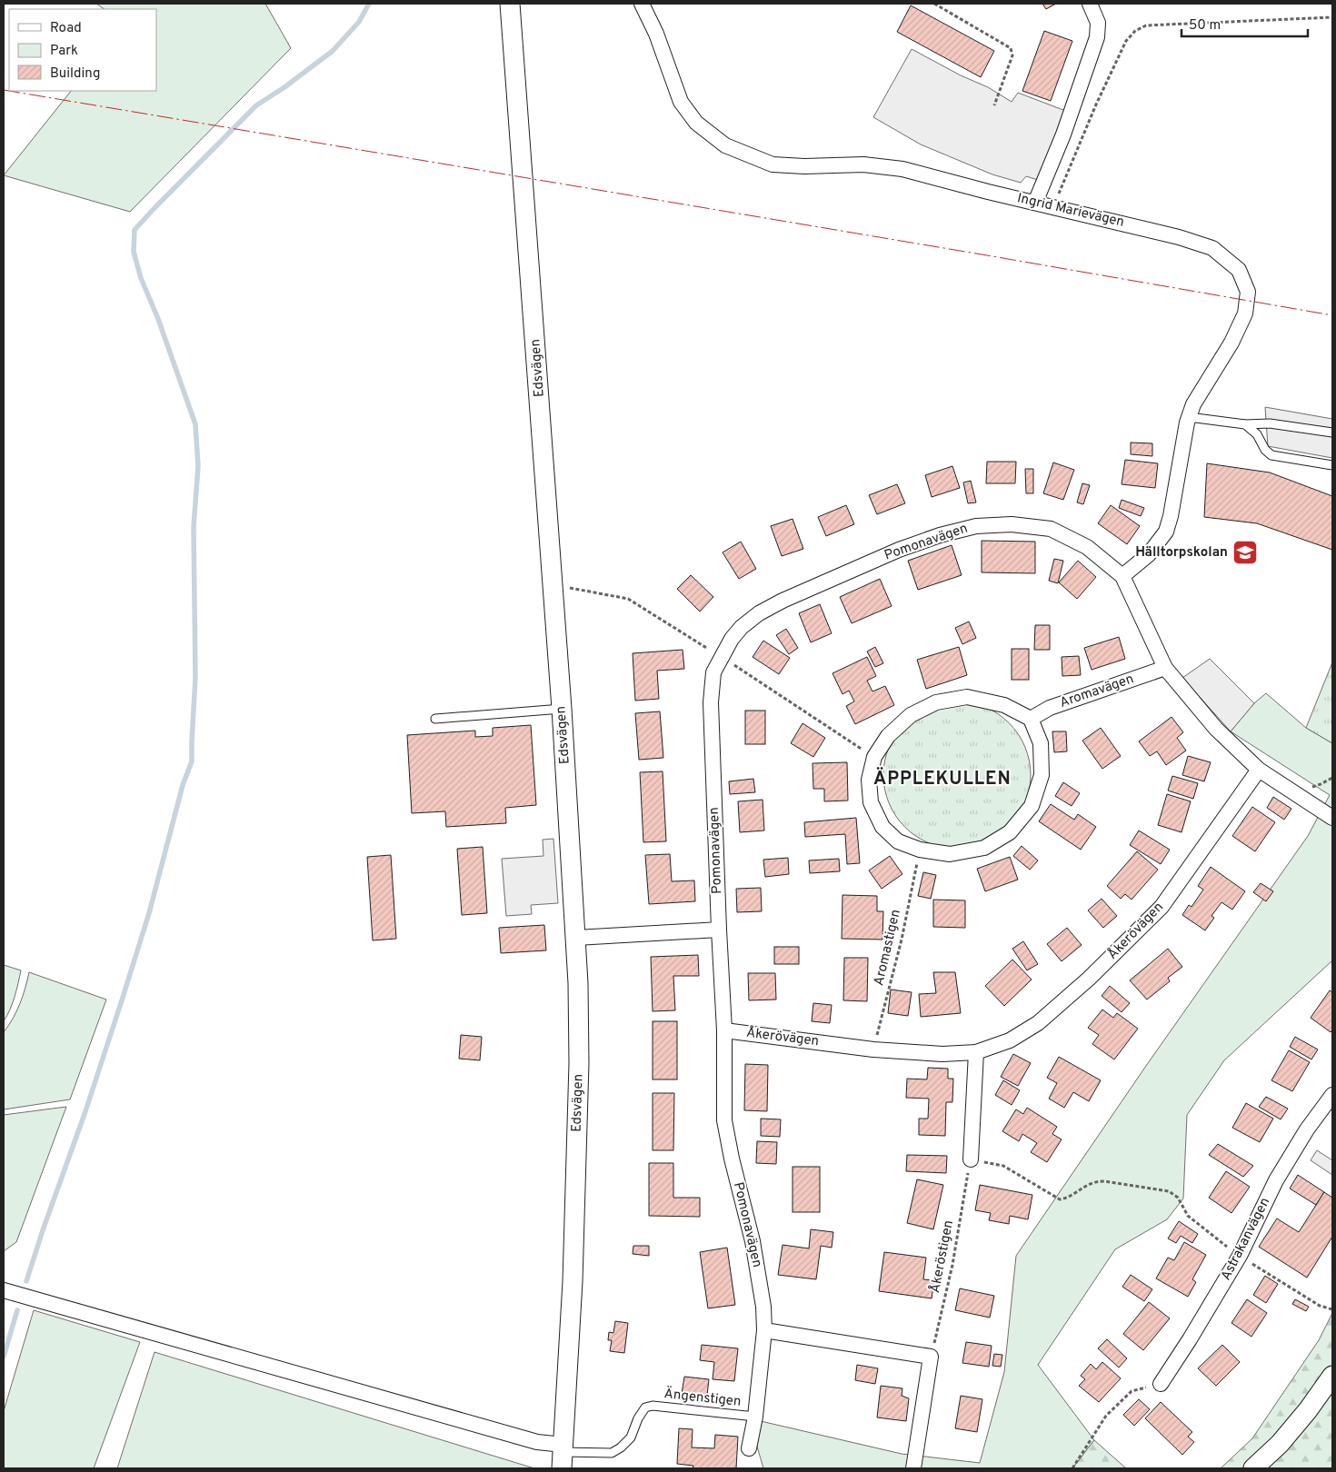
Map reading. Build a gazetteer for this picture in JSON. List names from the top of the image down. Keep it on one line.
{"streets":{"street":["Ingrid Marievägen","Edsvägen","Pomonavägen","Aromavägen","Åkerövägen","Astrakanvägen"],"lane":["Ängenstigen"],"path":["Aromastigen","Åkeröstigen"]},"crossings":[["Ingrid Marievägen","Pomonavägen"],["Edsvägen","Ängenstigen"],["Pomonavägen","Aromavägen"],["Pomonavägen","Åkerövägen"],["Pomonavägen","Ängenstigen"],["Åkerövägen","Aromastigen"]],"districts":["ÄPPLEKULLEN"],"places":{"school or university":["Hälltorpskolan"]},"legend":["Road","Park","Building"],"scale_bar":"50 m"}
